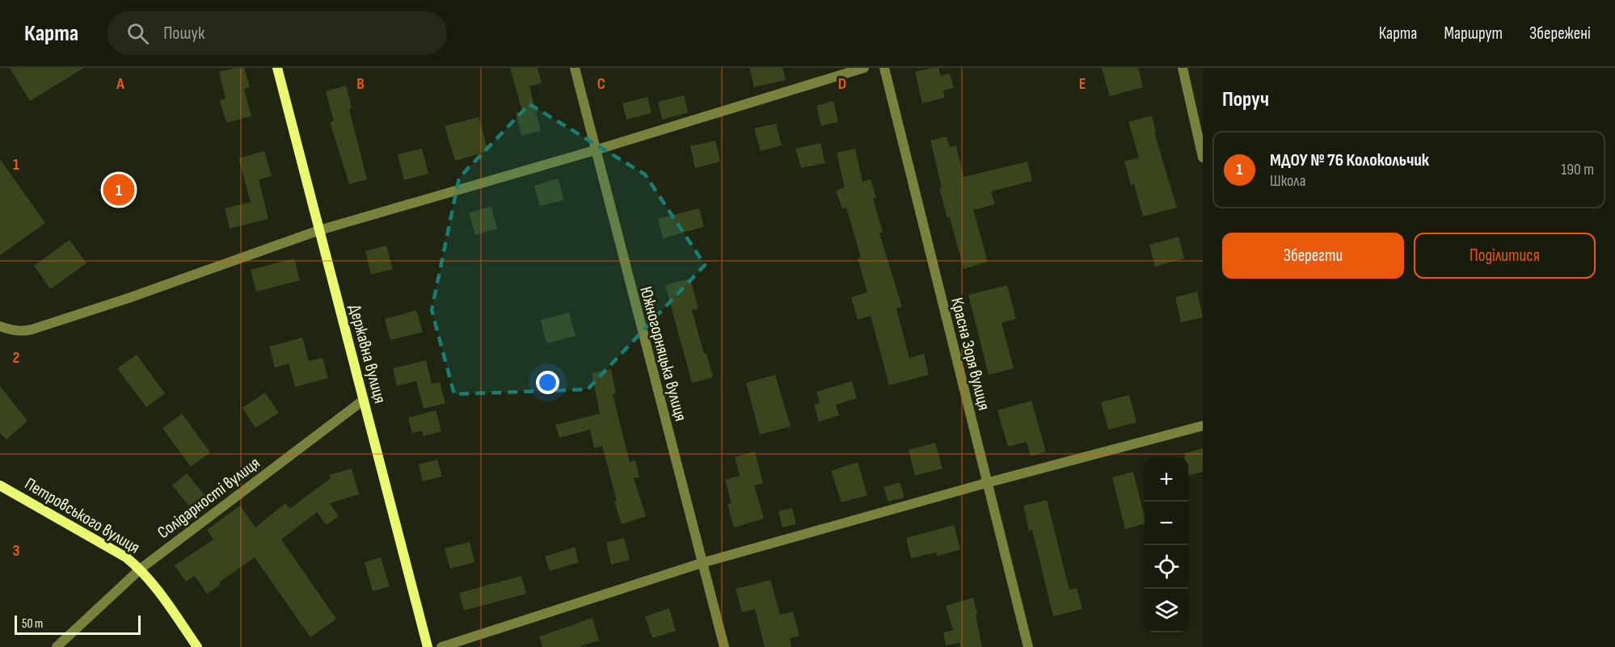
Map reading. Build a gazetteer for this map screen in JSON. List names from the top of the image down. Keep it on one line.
{"streets":{"main road":["Державна вулиця","Петровського вулиця"],"street":["Южногорняцька вулиця","Красна Зоря вулиця","Солідарності вулиця"]},"crossings":[["Державна вулиця","Солідарності вулиця"],["Солідарності вулиця","Петровського вулиця"]],"scale_bar":"50 m","page":{"header":"Карта","search":"Пошук","nav":["Карта","Маршрут","Збережені"],"heading":"Поруч","list":[{"mark":"1","name":"МДОУ № 76 Колокольчик","note":"Школа","value":"190 m"}],"pins":"1","buttons":["Зберегти","Поділитися"],"map_buttons":["+","−"],"scale":"50 m"},"grid":{"columns":["A","B","C","D","E"],"rows":["1","2","3"]}}
